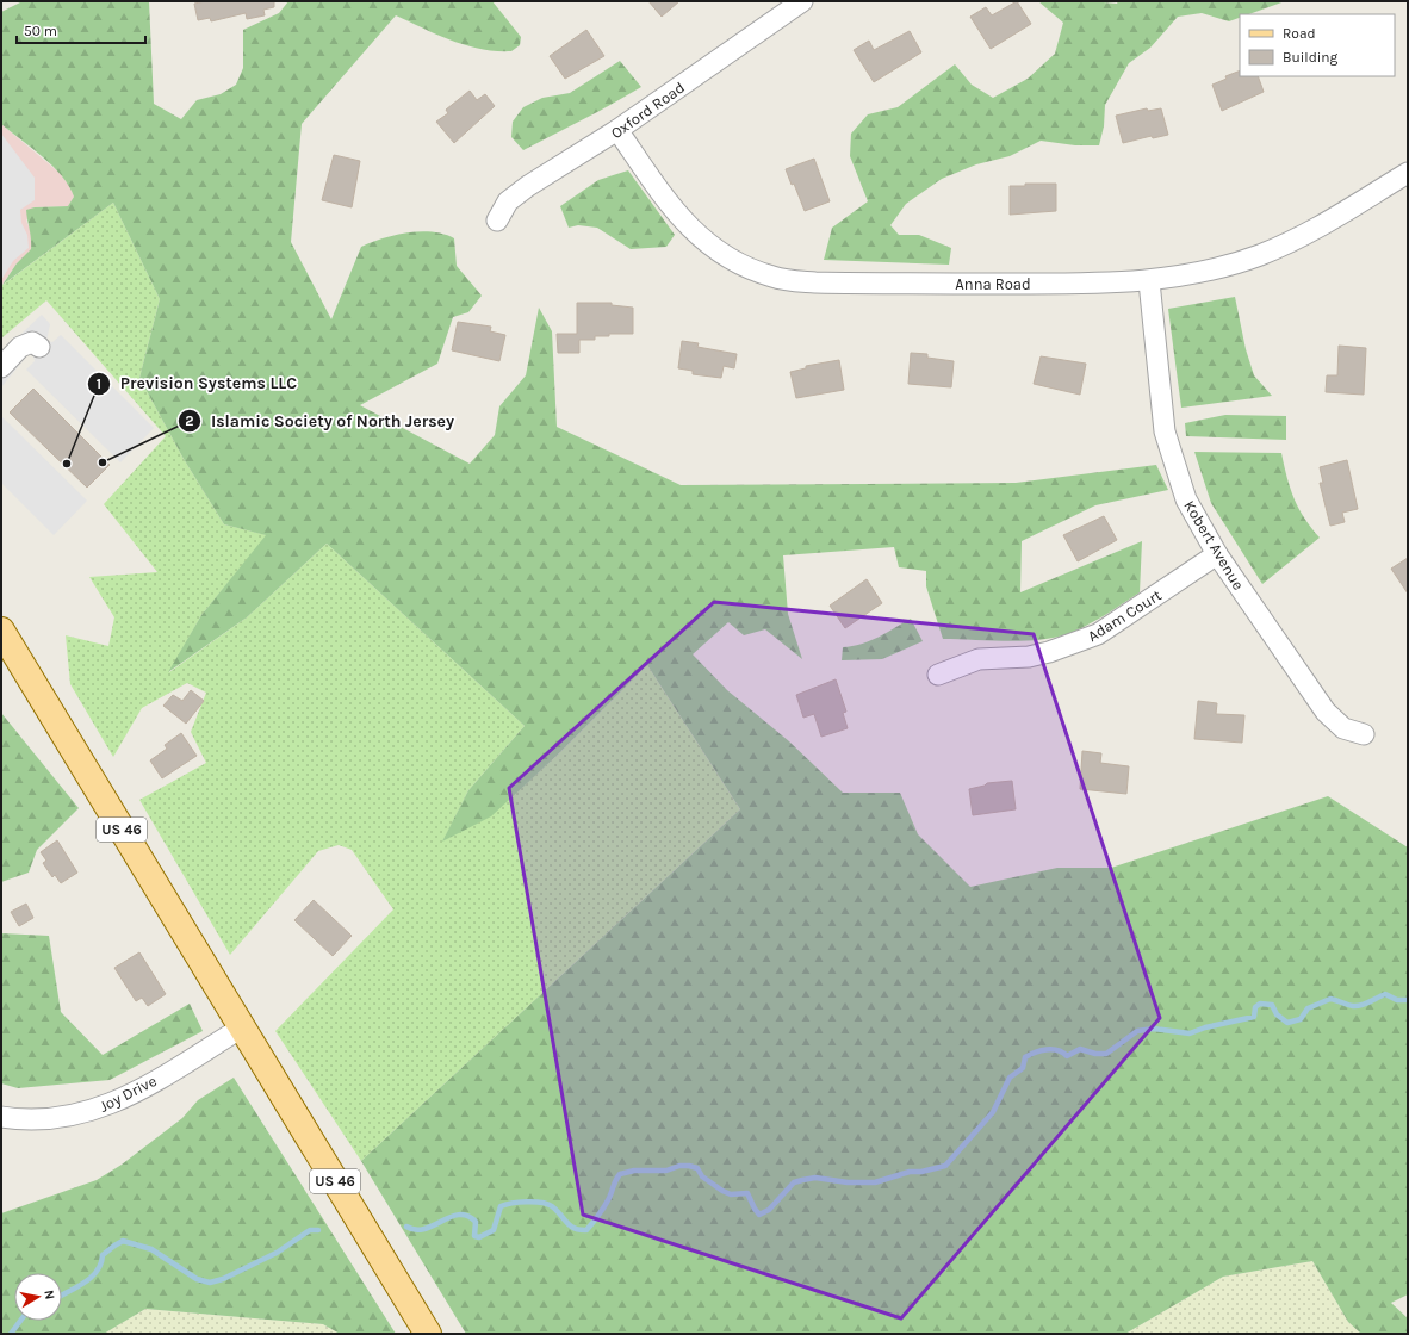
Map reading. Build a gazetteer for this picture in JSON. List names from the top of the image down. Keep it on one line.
{"streets":{"main road":["US 46"],"street":["Oxford Road","Anna Road","Kobert Avenue","Adam Court","Joy Drive"]},"crossings":[["Oxford Road","Anna Road"],["Anna Road","Kobert Avenue"],["Kobert Avenue","Adam Court"],["US 46","Joy Drive"]],"places":["Islamic Society of North Jersey","Prevision Systems LLC"],"legend":["Road","Building"],"scale_bar":"50 m","north":"right"}
